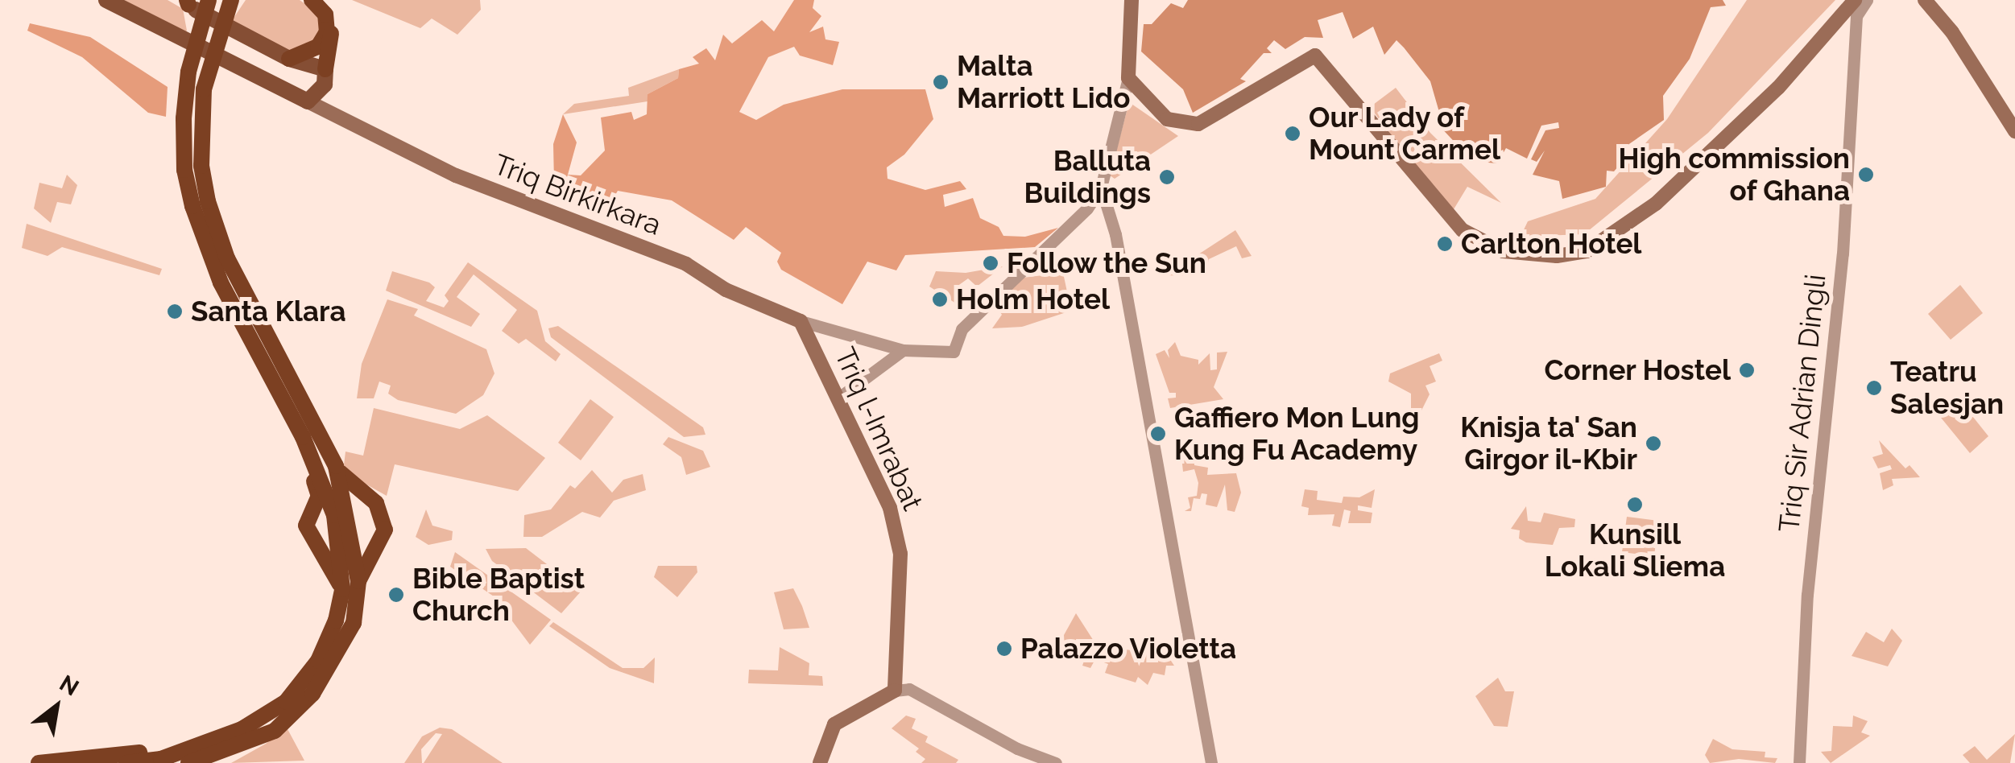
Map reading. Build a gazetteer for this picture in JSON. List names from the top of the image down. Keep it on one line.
{"streets":{"main road":["Triq Birkirkara","Triq l-Imrabat"],"street":["Triq Sir Adrian Dingli"]},"crossings":[["Triq Birkirkara","Triq l-Imrabat"]],"places":["Malta Marriott Lido","Our Lady of Mount Carmel","High commission of Ghana","Balluta Buildings","Carlton Hotel","Follow the Sun","Holm Hotel","Santa Klara","Corner Hostel","Teatru Salesjan","Gaffiero Mon Lung Kung Fu Academy","Knisja ta' San Girgor il-Kbir","Kunsill Lokali Sliema","Bible Baptist Church","Palazzo Violetta"],"north":"top right"}
